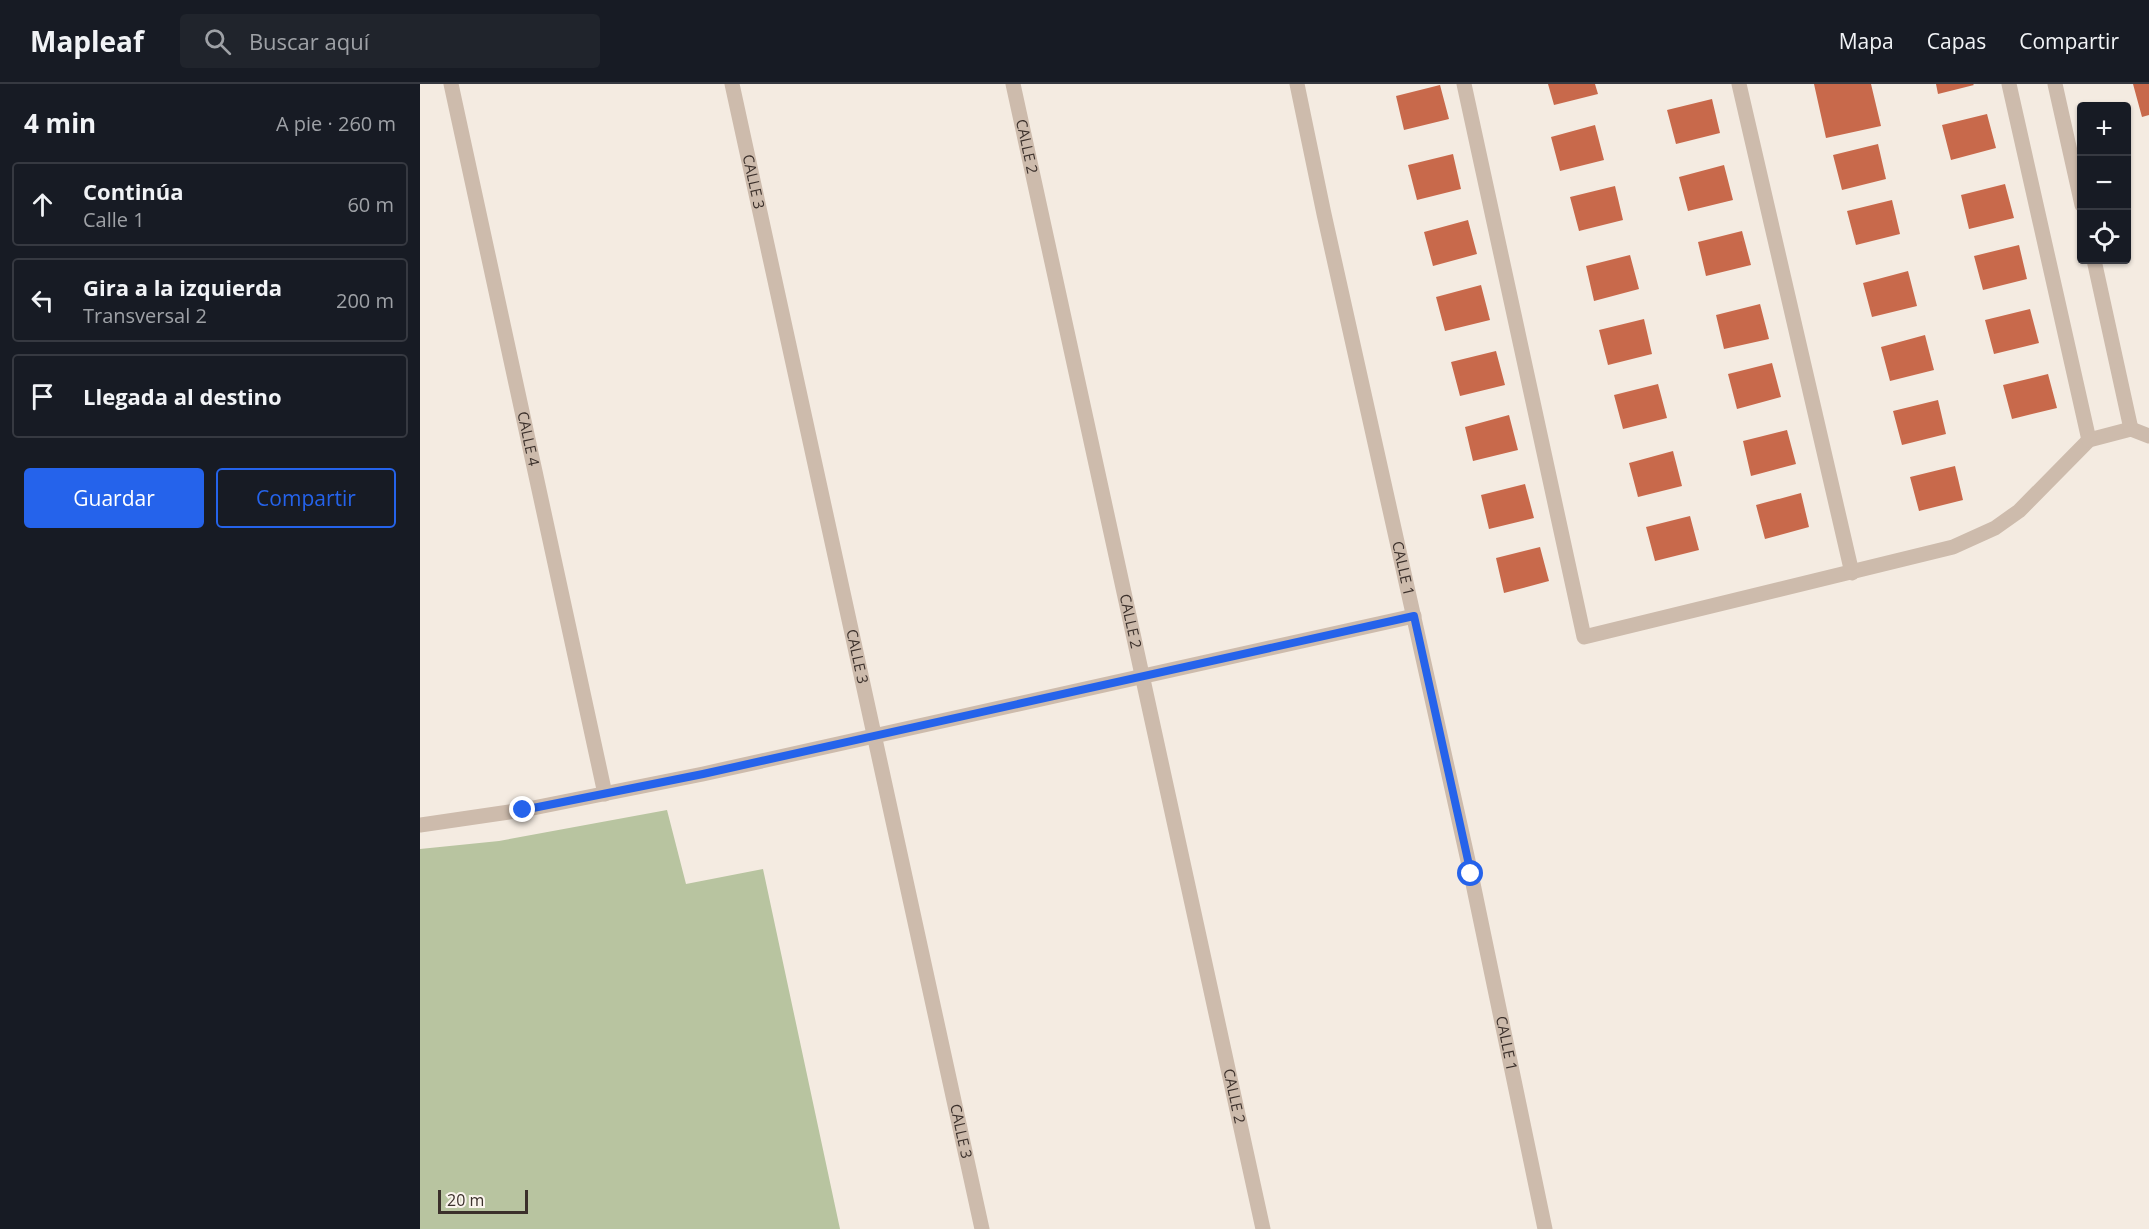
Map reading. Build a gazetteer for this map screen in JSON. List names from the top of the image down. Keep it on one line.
{"streets":{"street":["CALLE 2","CALLE 3","CALLE 4","CALLE 1"]},"scale_bar":"20 m","page":{"header":"Mapleaf","search":"Buscar aquí","nav":["Mapa","Capas","Compartir"],"heading":["4 min","A pie · 260 m"],"map_buttons":["+","−"],"list":[["Continúa","Calle 1","60 m"],["Gira a la izquierda","Transversal 2","200 m"],"Llegada al destino"],"buttons":["Guardar","Compartir"],"scale":"20 m"}}
